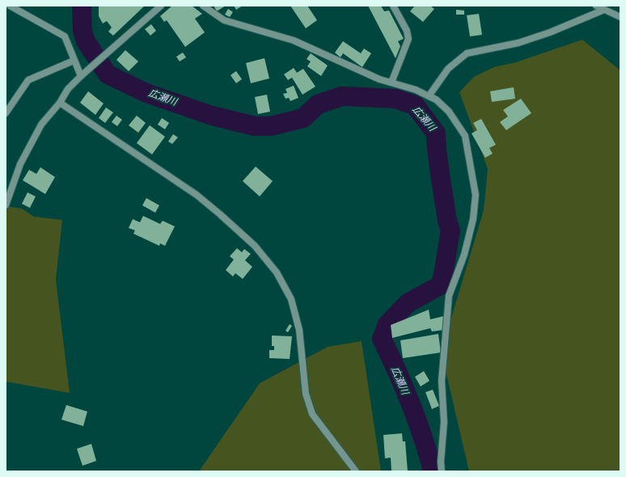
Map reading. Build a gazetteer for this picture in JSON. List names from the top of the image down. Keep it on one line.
{"water":["広瀬川"]}
